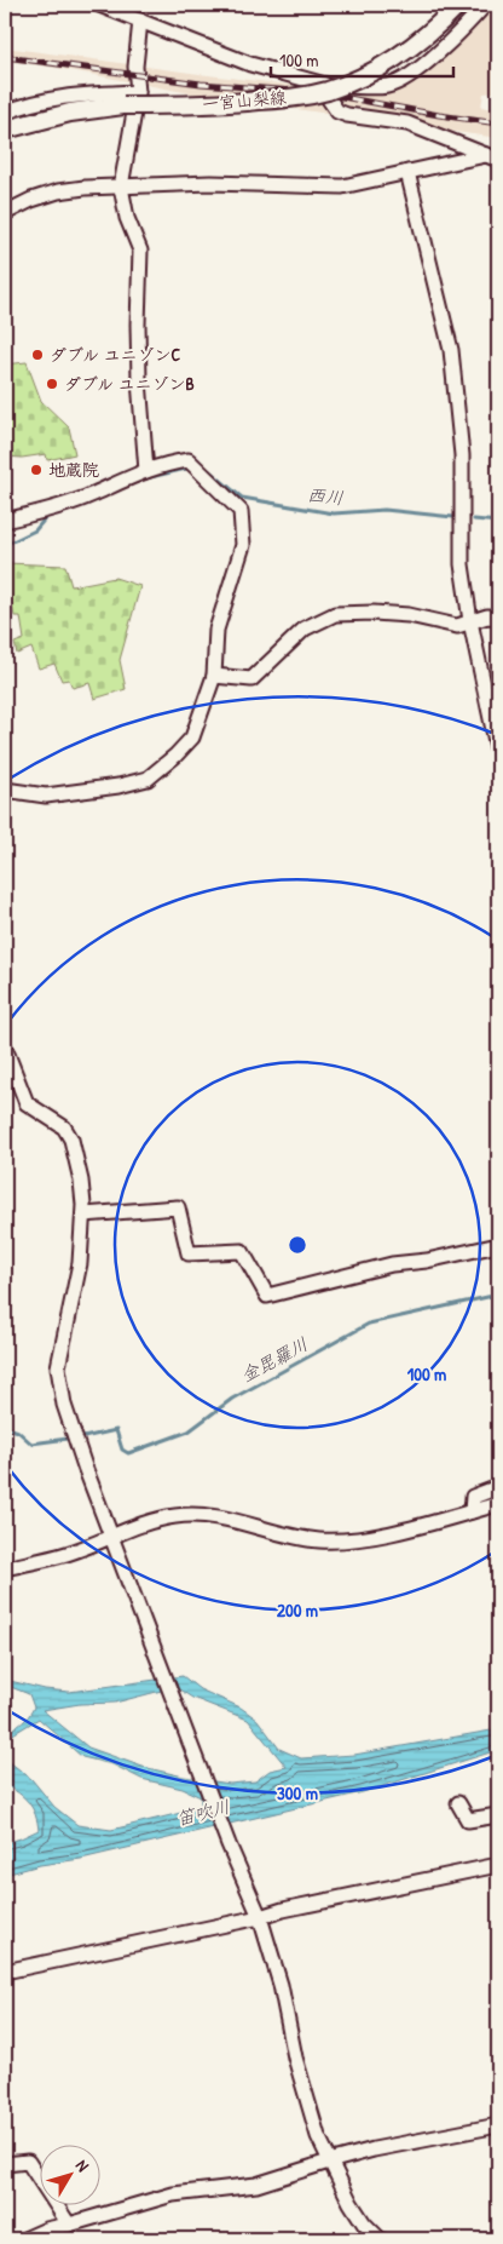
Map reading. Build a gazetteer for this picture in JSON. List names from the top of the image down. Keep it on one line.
{"streets":{"main road":["一宮山梨線"]},"water":["西川","金毘羅川","笛吹川"],"places":["ダブル ユニゾンC","ダブル ユニゾンB","地蔵院"],"scale_bar":"100 m","north":"top right","rings":["100 m","200 m","300 m"]}
